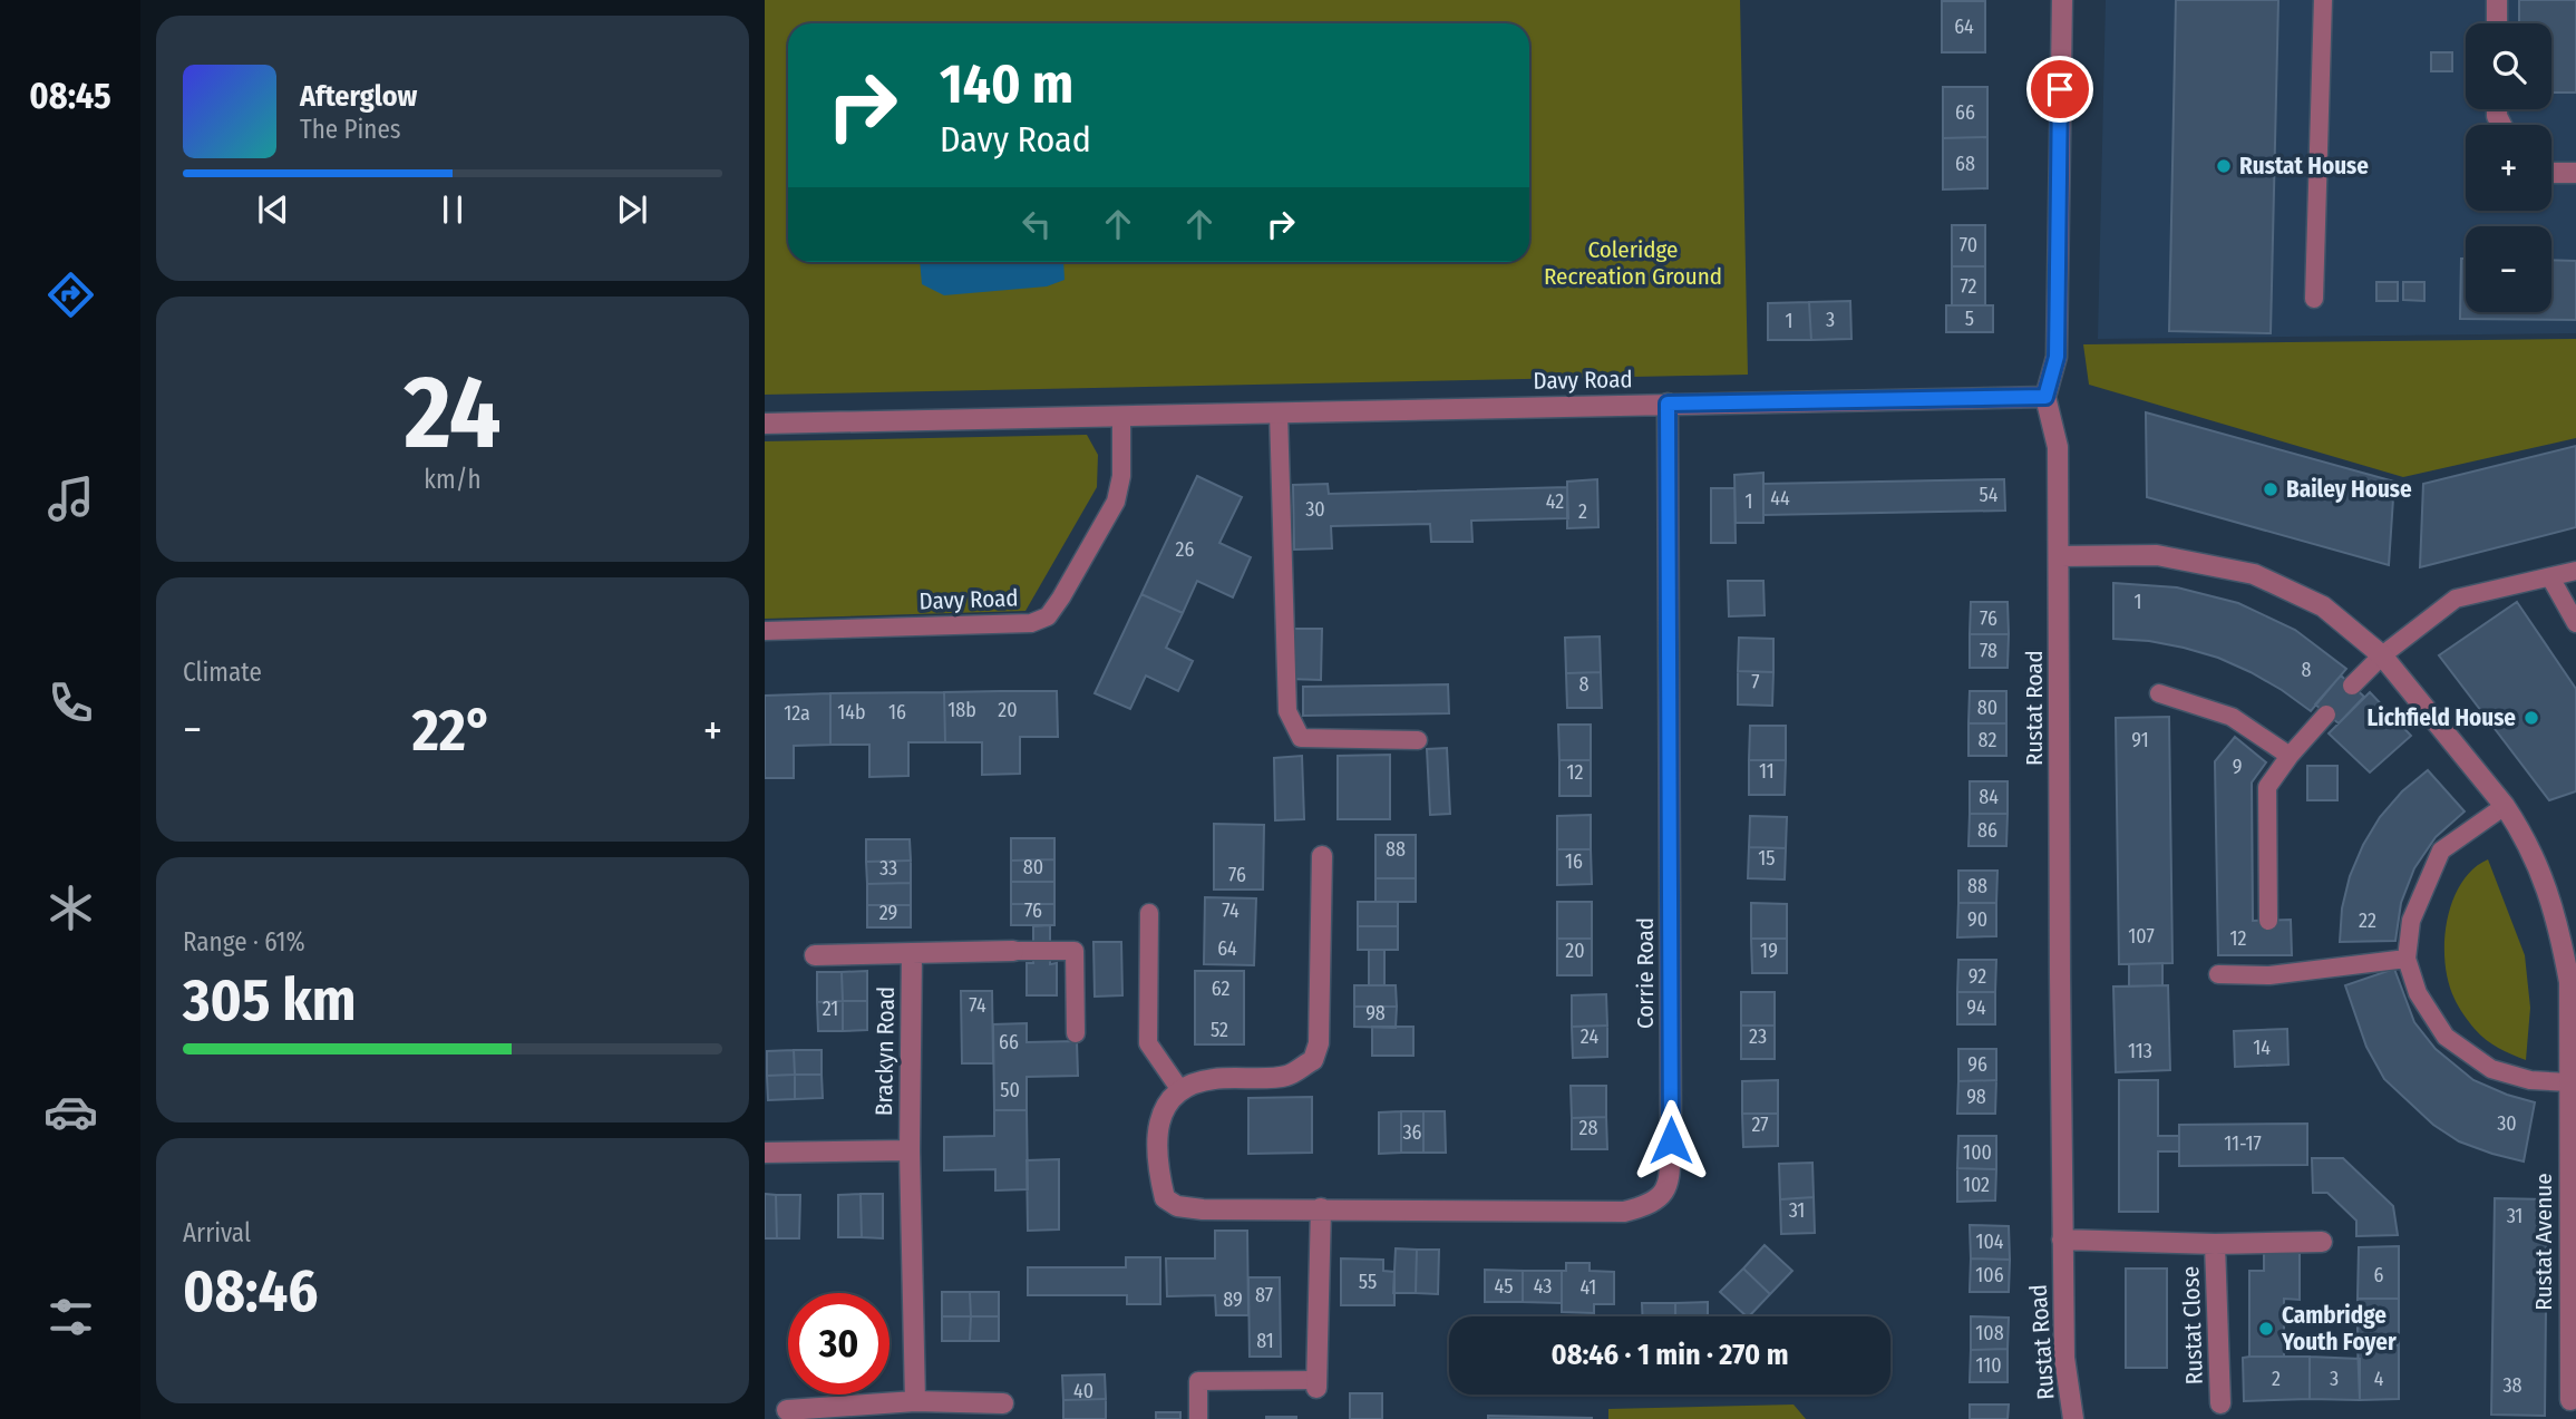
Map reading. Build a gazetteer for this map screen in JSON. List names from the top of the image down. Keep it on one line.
{"streets":{"street":["Davy Road","Rustat Road","Corrie Road","Brackyn Road","Rustat Avenue","Rustat Close"]},"crossings":[["Davy Road","Rustat Road"],["Davy Road","Corrie Road"],["Rustat Road","Rustat Avenue"],["Rustat Road","Rustat Close"]],"parks":["Coleridge Recreation Ground"],"places":["Rustat House","Bailey House","Lichfield House","Cambridge Youth Foyer"],"house_numbers":["64","66","68","70","72","5","3","1","54","44","42","1","30","2","26","1","76","78","8","7","8","80","18b","20","14b","16","12a","82","91","9","11","12","84","86","88","15","16","80","33","76","88","76","74","29","90","22","107","12","64","20","19","92","62","74","94","21","98","52","24","23","66","14","113","96","50","98","30","27","28","36","11-17","100","102","31","31","104","106","6","55","45","43","41","87","89","108","81","110","2","3","4","38","40"],"page":{"tabs":"08:45","map_buttons":["+","−"],"turn":["140 m","Davy Road"],"song":["Afterglow","The Pines"],"tile":[["24","km/h"],"Climate",["Range · 61%","305 km"],["Arrival","08:46"]],"heat":["−","22°","+"],"limit":"30","trip":"08:46 · 1 min · 270 m"}}
